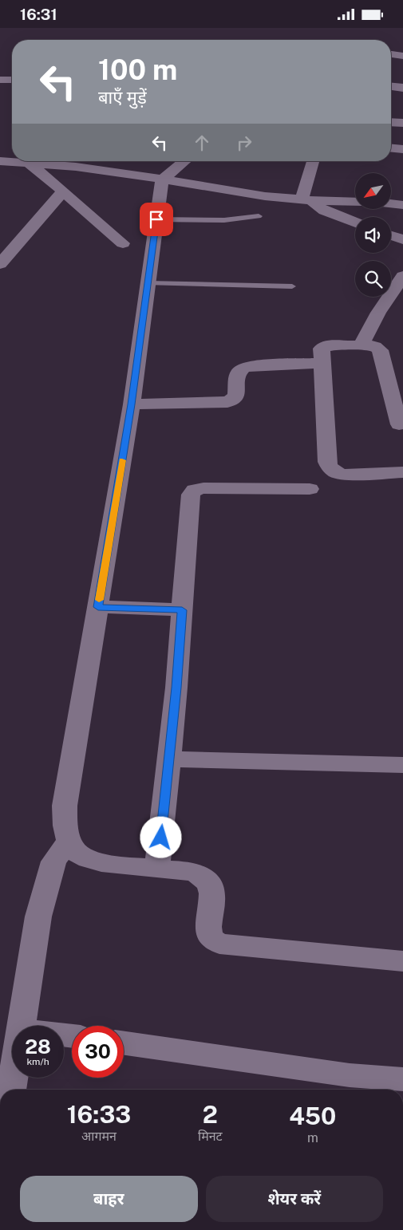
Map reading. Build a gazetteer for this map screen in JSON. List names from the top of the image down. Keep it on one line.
{"north":"bottom left","page":{"status":"16:31","turn":["100 m","बाएँ मुड़ें"],"speed":"28 km/h","limit":"30","eta":["16:33","आगमन","2","मिनट","450","m"],"buttons":["बाहर","शेयर करें"]}}
